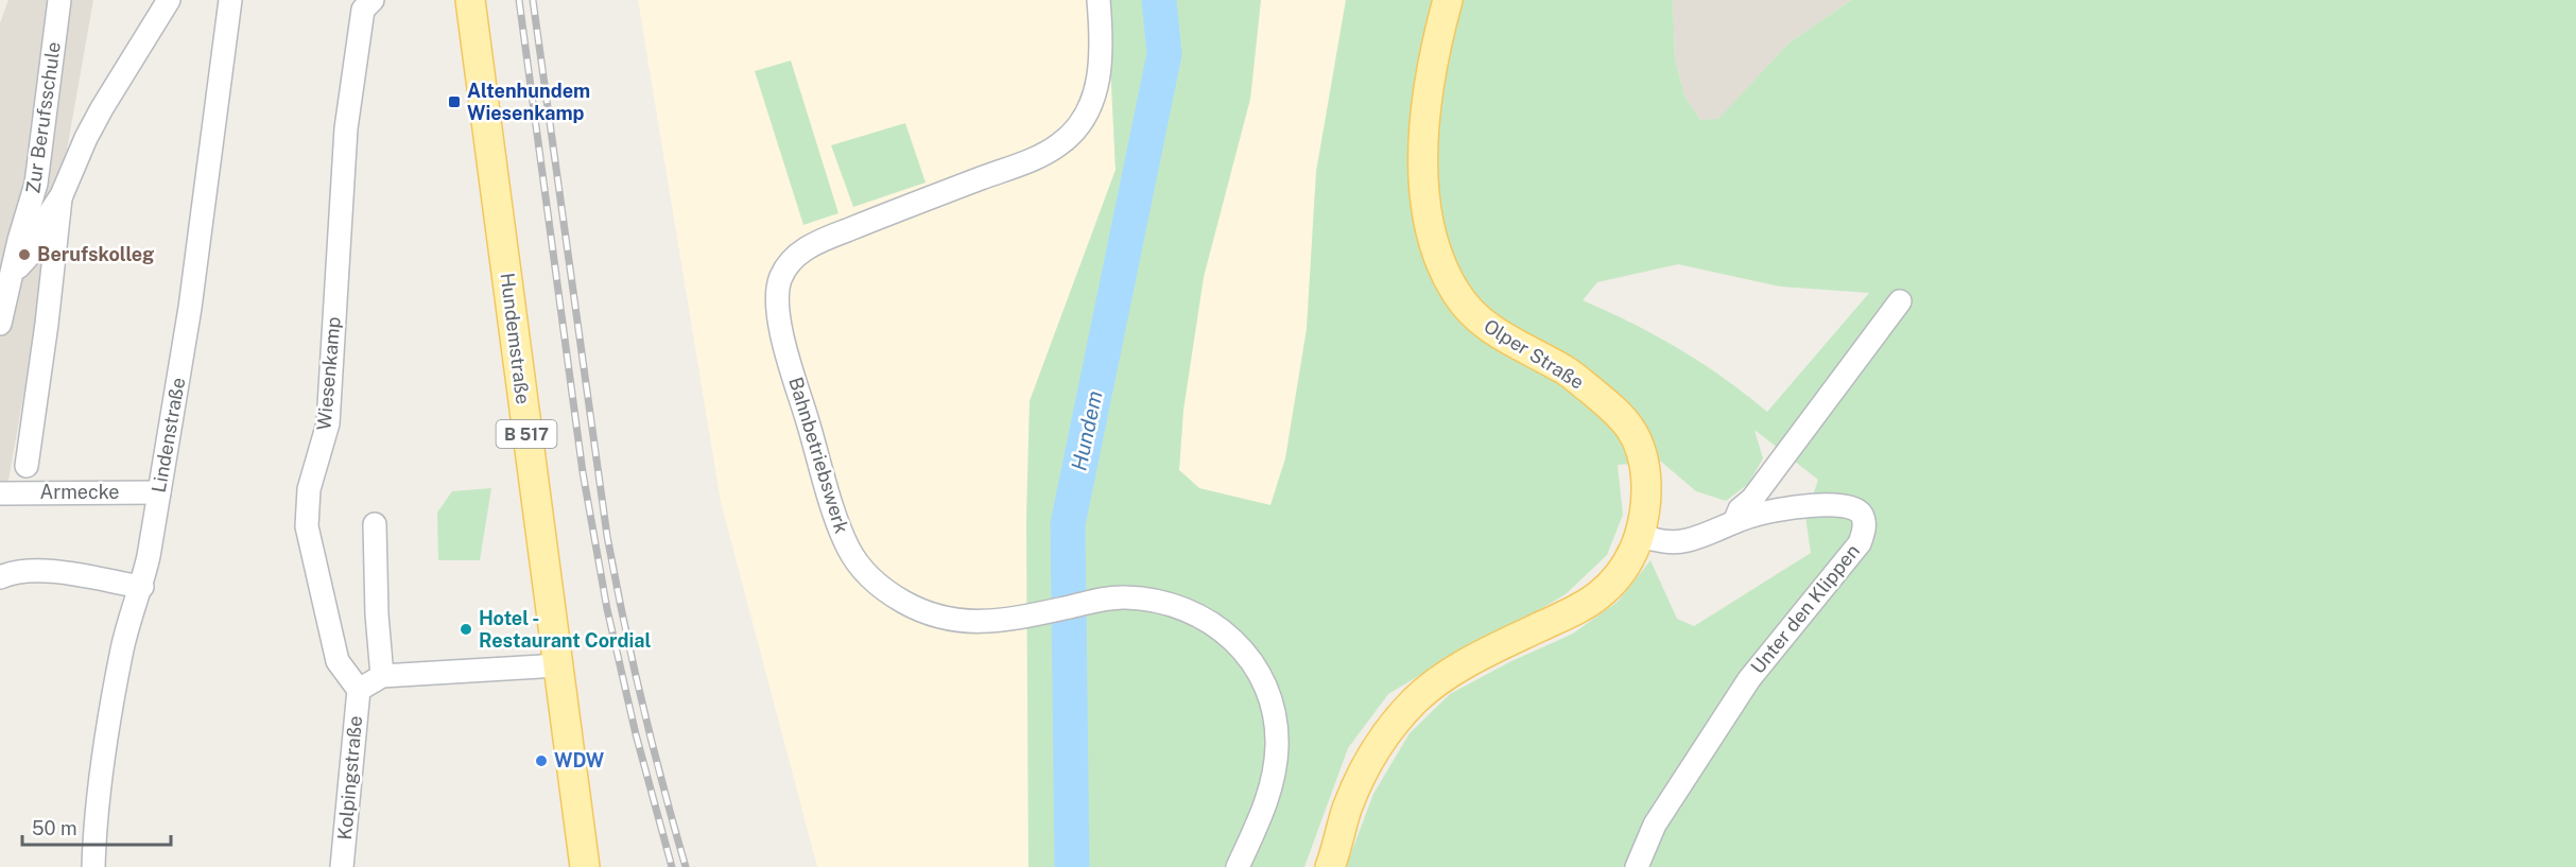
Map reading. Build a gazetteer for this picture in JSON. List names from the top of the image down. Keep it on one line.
{"streets":{"main road":["Hundemstraße","Olper Straße","B 517"],"street":["Zur Berufsschule","Wiesenkamp","Lindenstraße","Bahnbetriebswerk","Armecke","Unter den Klippen","Kolpingstraße"]},"crossings":[["Olper Straße","Unter den Klippen"],["Wiesenkamp","Kolpingstraße"],["Lindenstraße","Armecke"]],"water":["Hundem"],"places":{"transit":["Altenhundem Wiesenkamp"],"other":["Berufskolleg","Hotel - Restaurant Cordial","WDW"]},"scale_bar":"50 m"}
